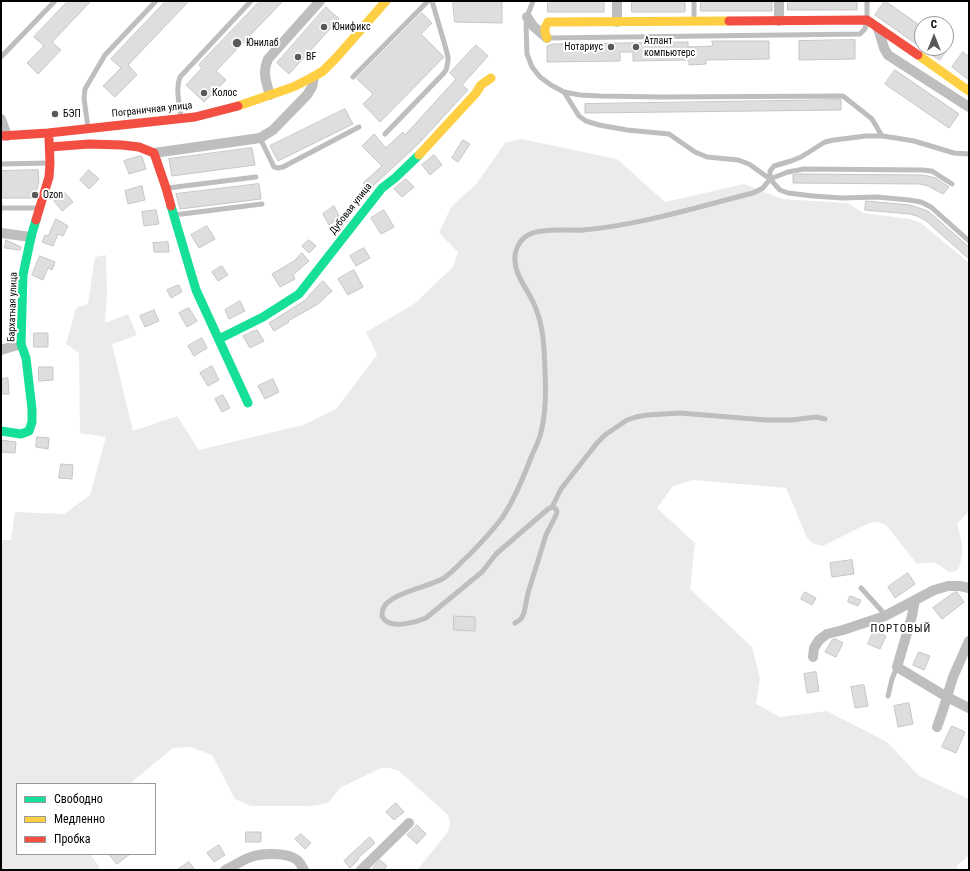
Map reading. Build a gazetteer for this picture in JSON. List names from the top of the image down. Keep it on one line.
{"streets":{"street":["Пограничная улица","Дубовая улица","Бархатная улица"]},"crossings":[["Пограничная улица","Бархатная улица"]],"districts":["ПОРТОВЫЙ"],"places":["Юнификс","Юнилаб","Нотариус","Атлант компьютерс","BF","Колос","БЭП","Ozon"],"legend":["Свободно","Медленно","Пробка"],"north":"top"}
